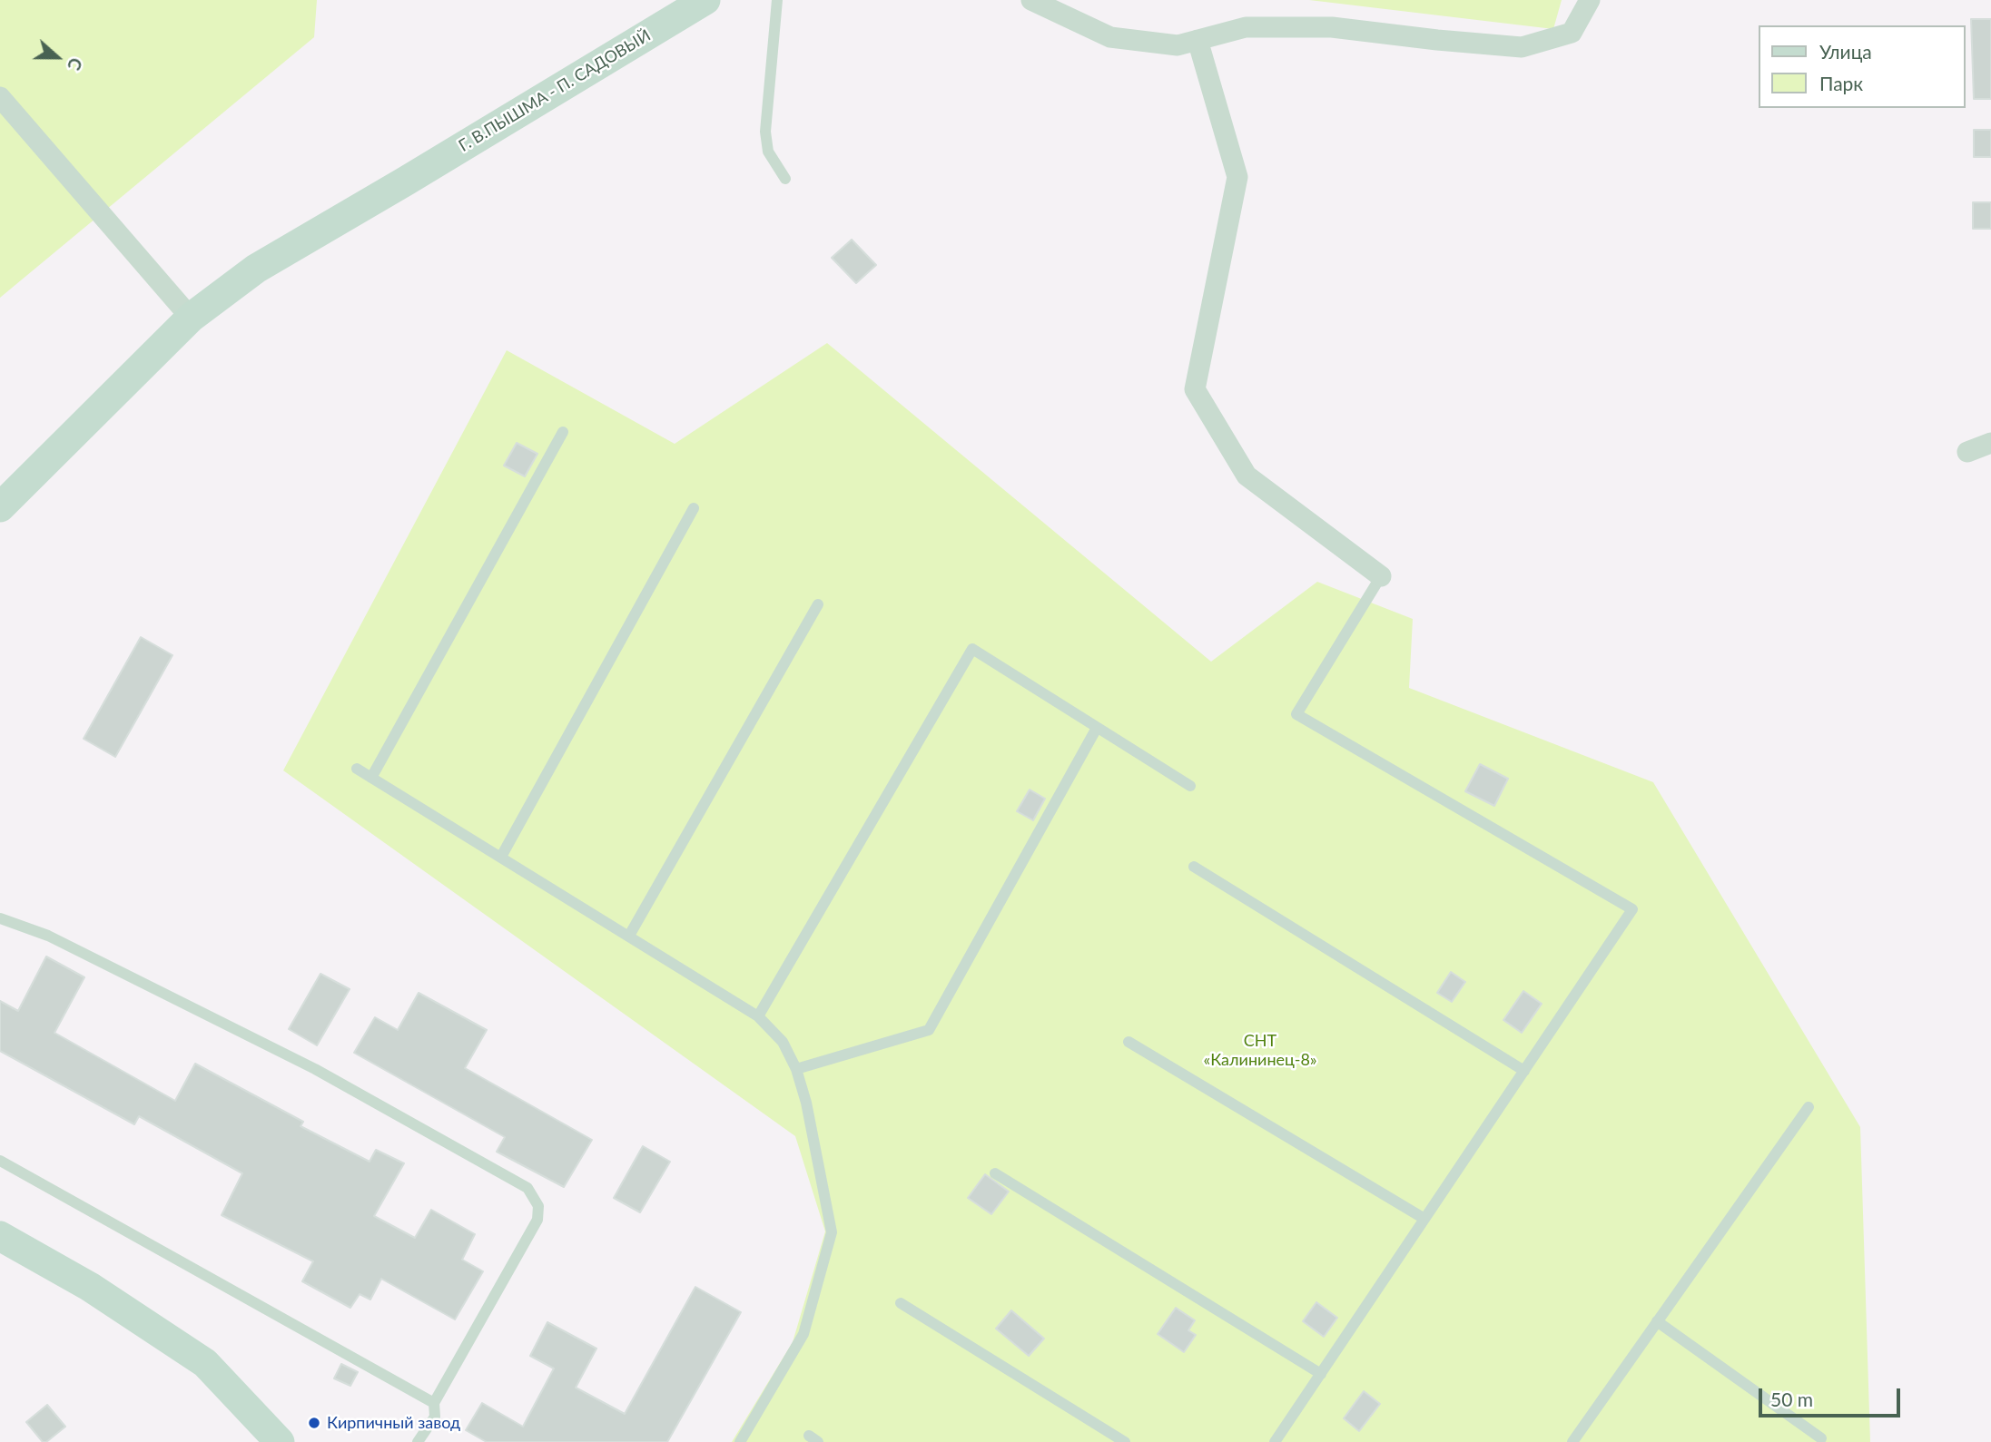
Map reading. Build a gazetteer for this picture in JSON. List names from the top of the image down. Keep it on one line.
{"streets":{"main road":["Г. В.ПЫШМА - П. САДОВЫЙ"]},"parks":["СНТ «Калининец-8»"],"places":["Кирпичный завод"],"legend":["Улица","Парк"],"scale_bar":"50 m","north":"right"}
